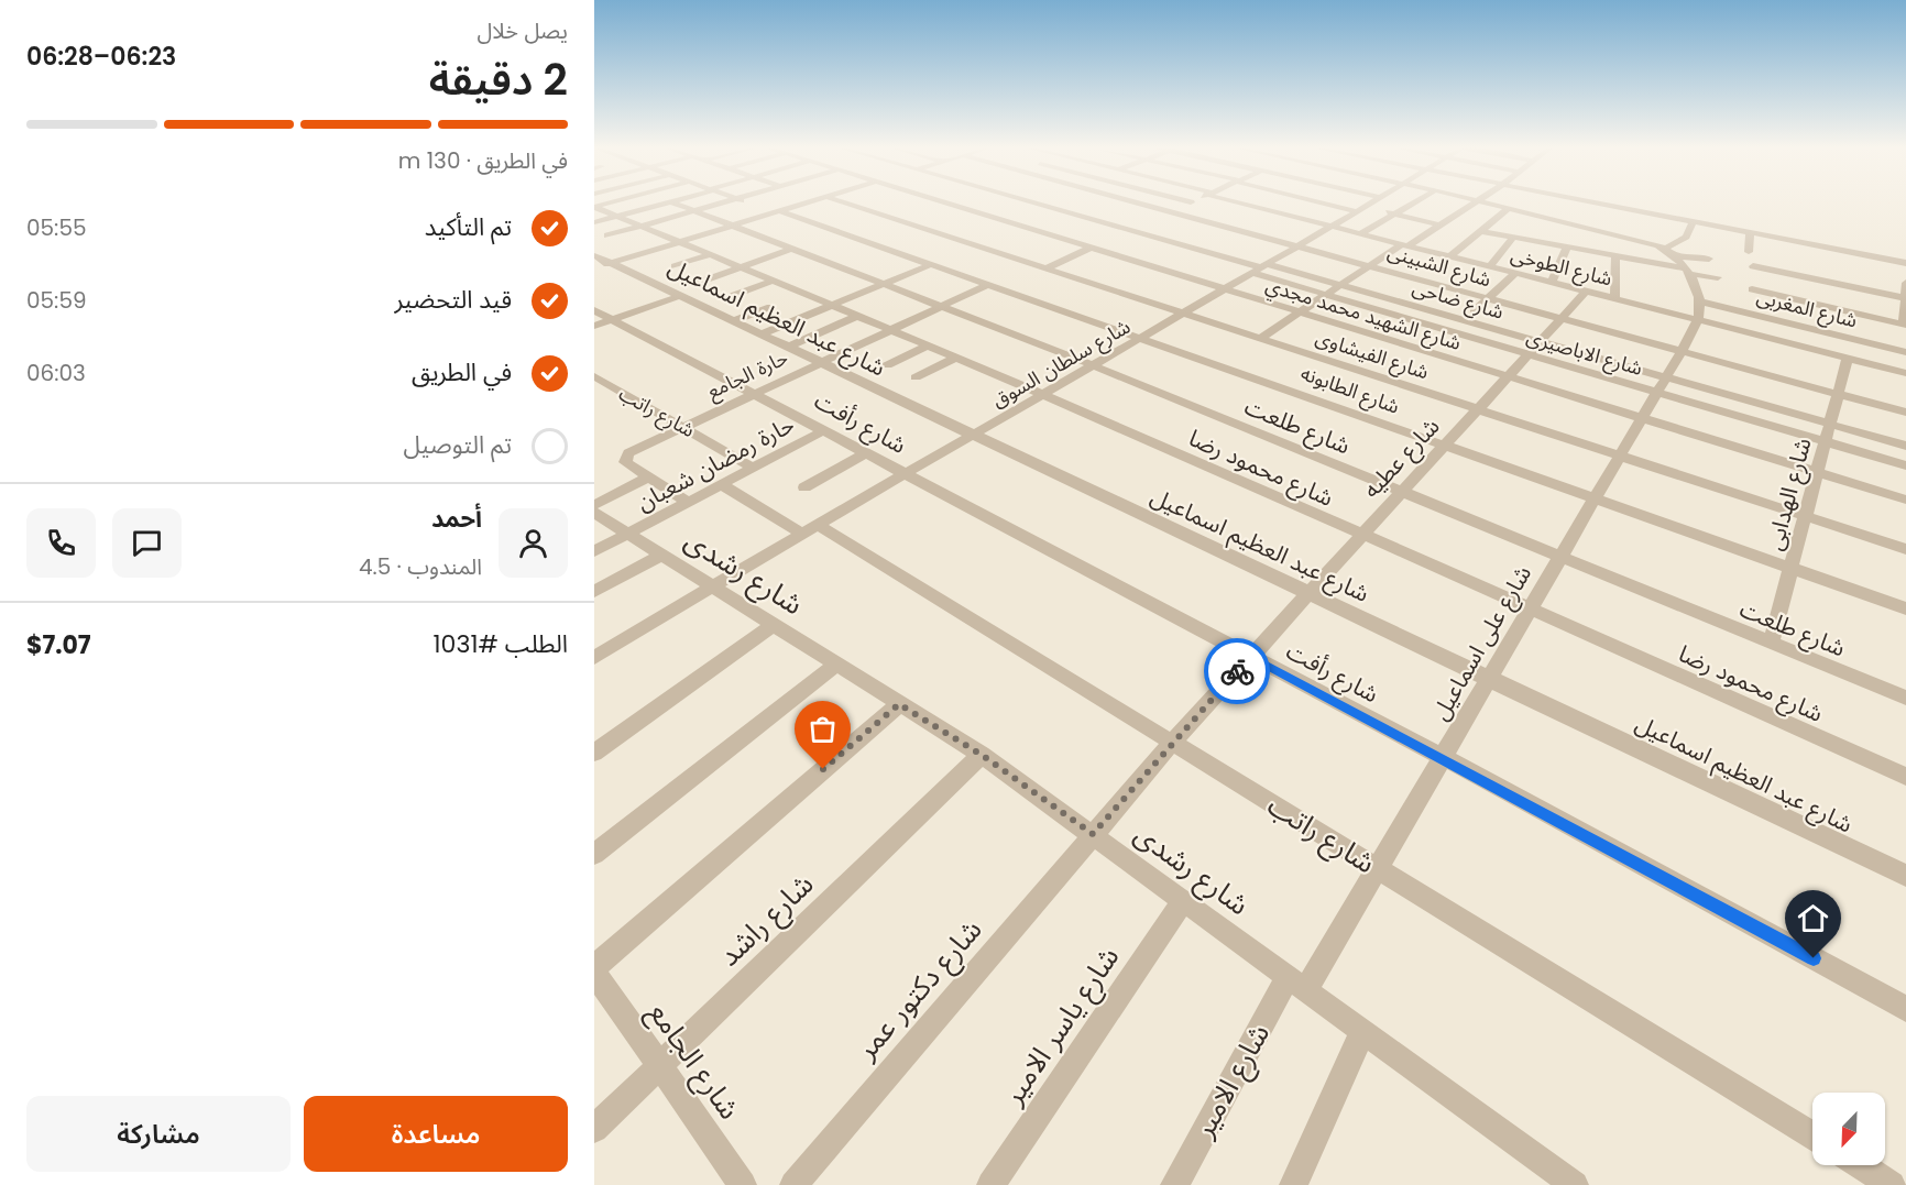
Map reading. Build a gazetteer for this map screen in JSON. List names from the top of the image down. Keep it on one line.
{"streets":{"street":["شارع الشبينى","شارع الطوخى","شارع ضاحى","شارع المغربى","شارع الشهيد محمد مجدي","شارع عبد العظيم اسماعيل","شارع الاباصيرى","شارع الفيشاوى","شارع سلطان السوق","حارة الجامع","شارع الطابونه","شارع راتب","شارع رأفت","شارع طلعت","شارع عطيه","حارة رمضان شعبان","شارع محمود رضا","شارع الهدابى","شارع رشدى","شارع على اسماعيل","شارع راشد","شارع دكتور عمر","شارع ياسر الامير","شارع الجامع","شارع الامير"]},"crossings":[["شارع الشبينى","شارع سلطان السوق"],["شارع الشبينى","شارع عطيه"],["شارع الشبينى","شارع الهدابى"],["شارع الشبينى","شارع على اسماعيل"],["شارع الطوخى","شارع المغربى"],["شارع الطوخى","شارع سلطان السوق"],["شارع الطوخى","شارع عطيه"],["شارع الطوخى","شارع الهدابى"],["شارع الطوخى","شارع على اسماعيل"],["شارع ضاحى","شارع الاباصيرى"],["شارع ضاحى","شارع سلطان السوق"],["شارع ضاحى","شارع عطيه"],["شارع ضاحى","شارع الهدابى"],["شارع ضاحى","شارع على اسماعيل"],["شارع المغربى","شارع على اسماعيل"],["شارع الشهيد محمد مجدي","شارع سلطان السوق"],["شارع الشهيد محمد مجدي","شارع عطيه"],["شارع الشهيد محمد مجدي","شارع الهدابى"],["شارع الشهيد محمد مجدي","شارع على اسماعيل"],["شارع عبد العظيم اسماعيل","شارع سلطان السوق"],["شارع عبد العظيم اسماعيل","حارة الجامع"],["شارع عبد العظيم اسماعيل","شارع عطيه"],["شارع عبد العظيم اسماعيل","شارع على اسماعيل"],["شارع الاباصيرى","شارع سلطان السوق"],["شارع الاباصيرى","شارع عطيه"],["شارع الاباصيرى","شارع الهدابى"],["شارع الاباصيرى","شارع على اسماعيل"],["شارع الفيشاوى","شارع سلطان السوق"],["شارع الفيشاوى","شارع عطيه"],["شارع الفيشاوى","شارع الهدابى"],["شارع الفيشاوى","شارع على اسماعيل"],["شارع سلطان السوق","شارع الطابونه"],["شارع سلطان السوق","شارع راتب"],["شارع سلطان السوق","شارع رأفت"],["شارع سلطان السوق","شارع طلعت"],["شارع سلطان السوق","شارع محمود رضا"],["شارع سلطان السوق","شارع رشدى"],["حارة الجامع","شارع الطابونه"],["حارة الجامع","شارع راتب"],["حارة الجامع","شارع رأفت"],["حارة الجامع","شارع طلعت"],["حارة الجامع","حارة رمضان شعبان"],["حارة الجامع","شارع محمود رضا"],["شارع الطابونه","شارع عطيه"],["شارع الطابونه","شارع الهدابى"],["شارع الطابونه","شارع على اسماعيل"],["شارع راتب","شارع عطيه"],["شارع راتب","حارة رمضان شعبان"],["شارع راتب","شارع على اسماعيل"],["شارع رأفت","شارع عطيه"],["شارع رأفت","حارة رمضان شعبان"],["شارع رأفت","شارع على اسماعيل"],["شارع طلعت","شارع عطيه"],["شارع طلعت","شارع الهدابى"],["شارع طلعت","شارع على اسماعيل"],["شارع عطيه","شارع محمود رضا"],["شارع عطيه","شارع رشدى"],["شارع عطيه","شارع دكتور عمر"],["حارة رمضان شعبان","شارع رشدى"],["شارع محمود رضا","شارع على اسماعيل"],["شارع رشدى","شارع على اسماعيل"],["شارع رشدى","شارع راشد"],["شارع رشدى","شارع دكتور عمر"],["شارع رشدى","شارع ياسر الامير"],["شارع رشدى","شارع الامير"],["شارع على اسماعيل","شارع الامير"],["شارع راشد","شارع الجامع"]],"north":"bottom left","page":{"heading":["2 دقيقة","يصل خلال","06:23–06:28"],"panel":["أحمد","المندوب · 4.5","الطلب #1031","$7.07"],"bar":"في الطريق · 130 m","list":[["تم التأكيد","05:55"],["قيد التحضير","05:59"],["في الطريق","06:03"],"تم التوصيل"],"buttons":["مساعدة","مشاركة"]}}
